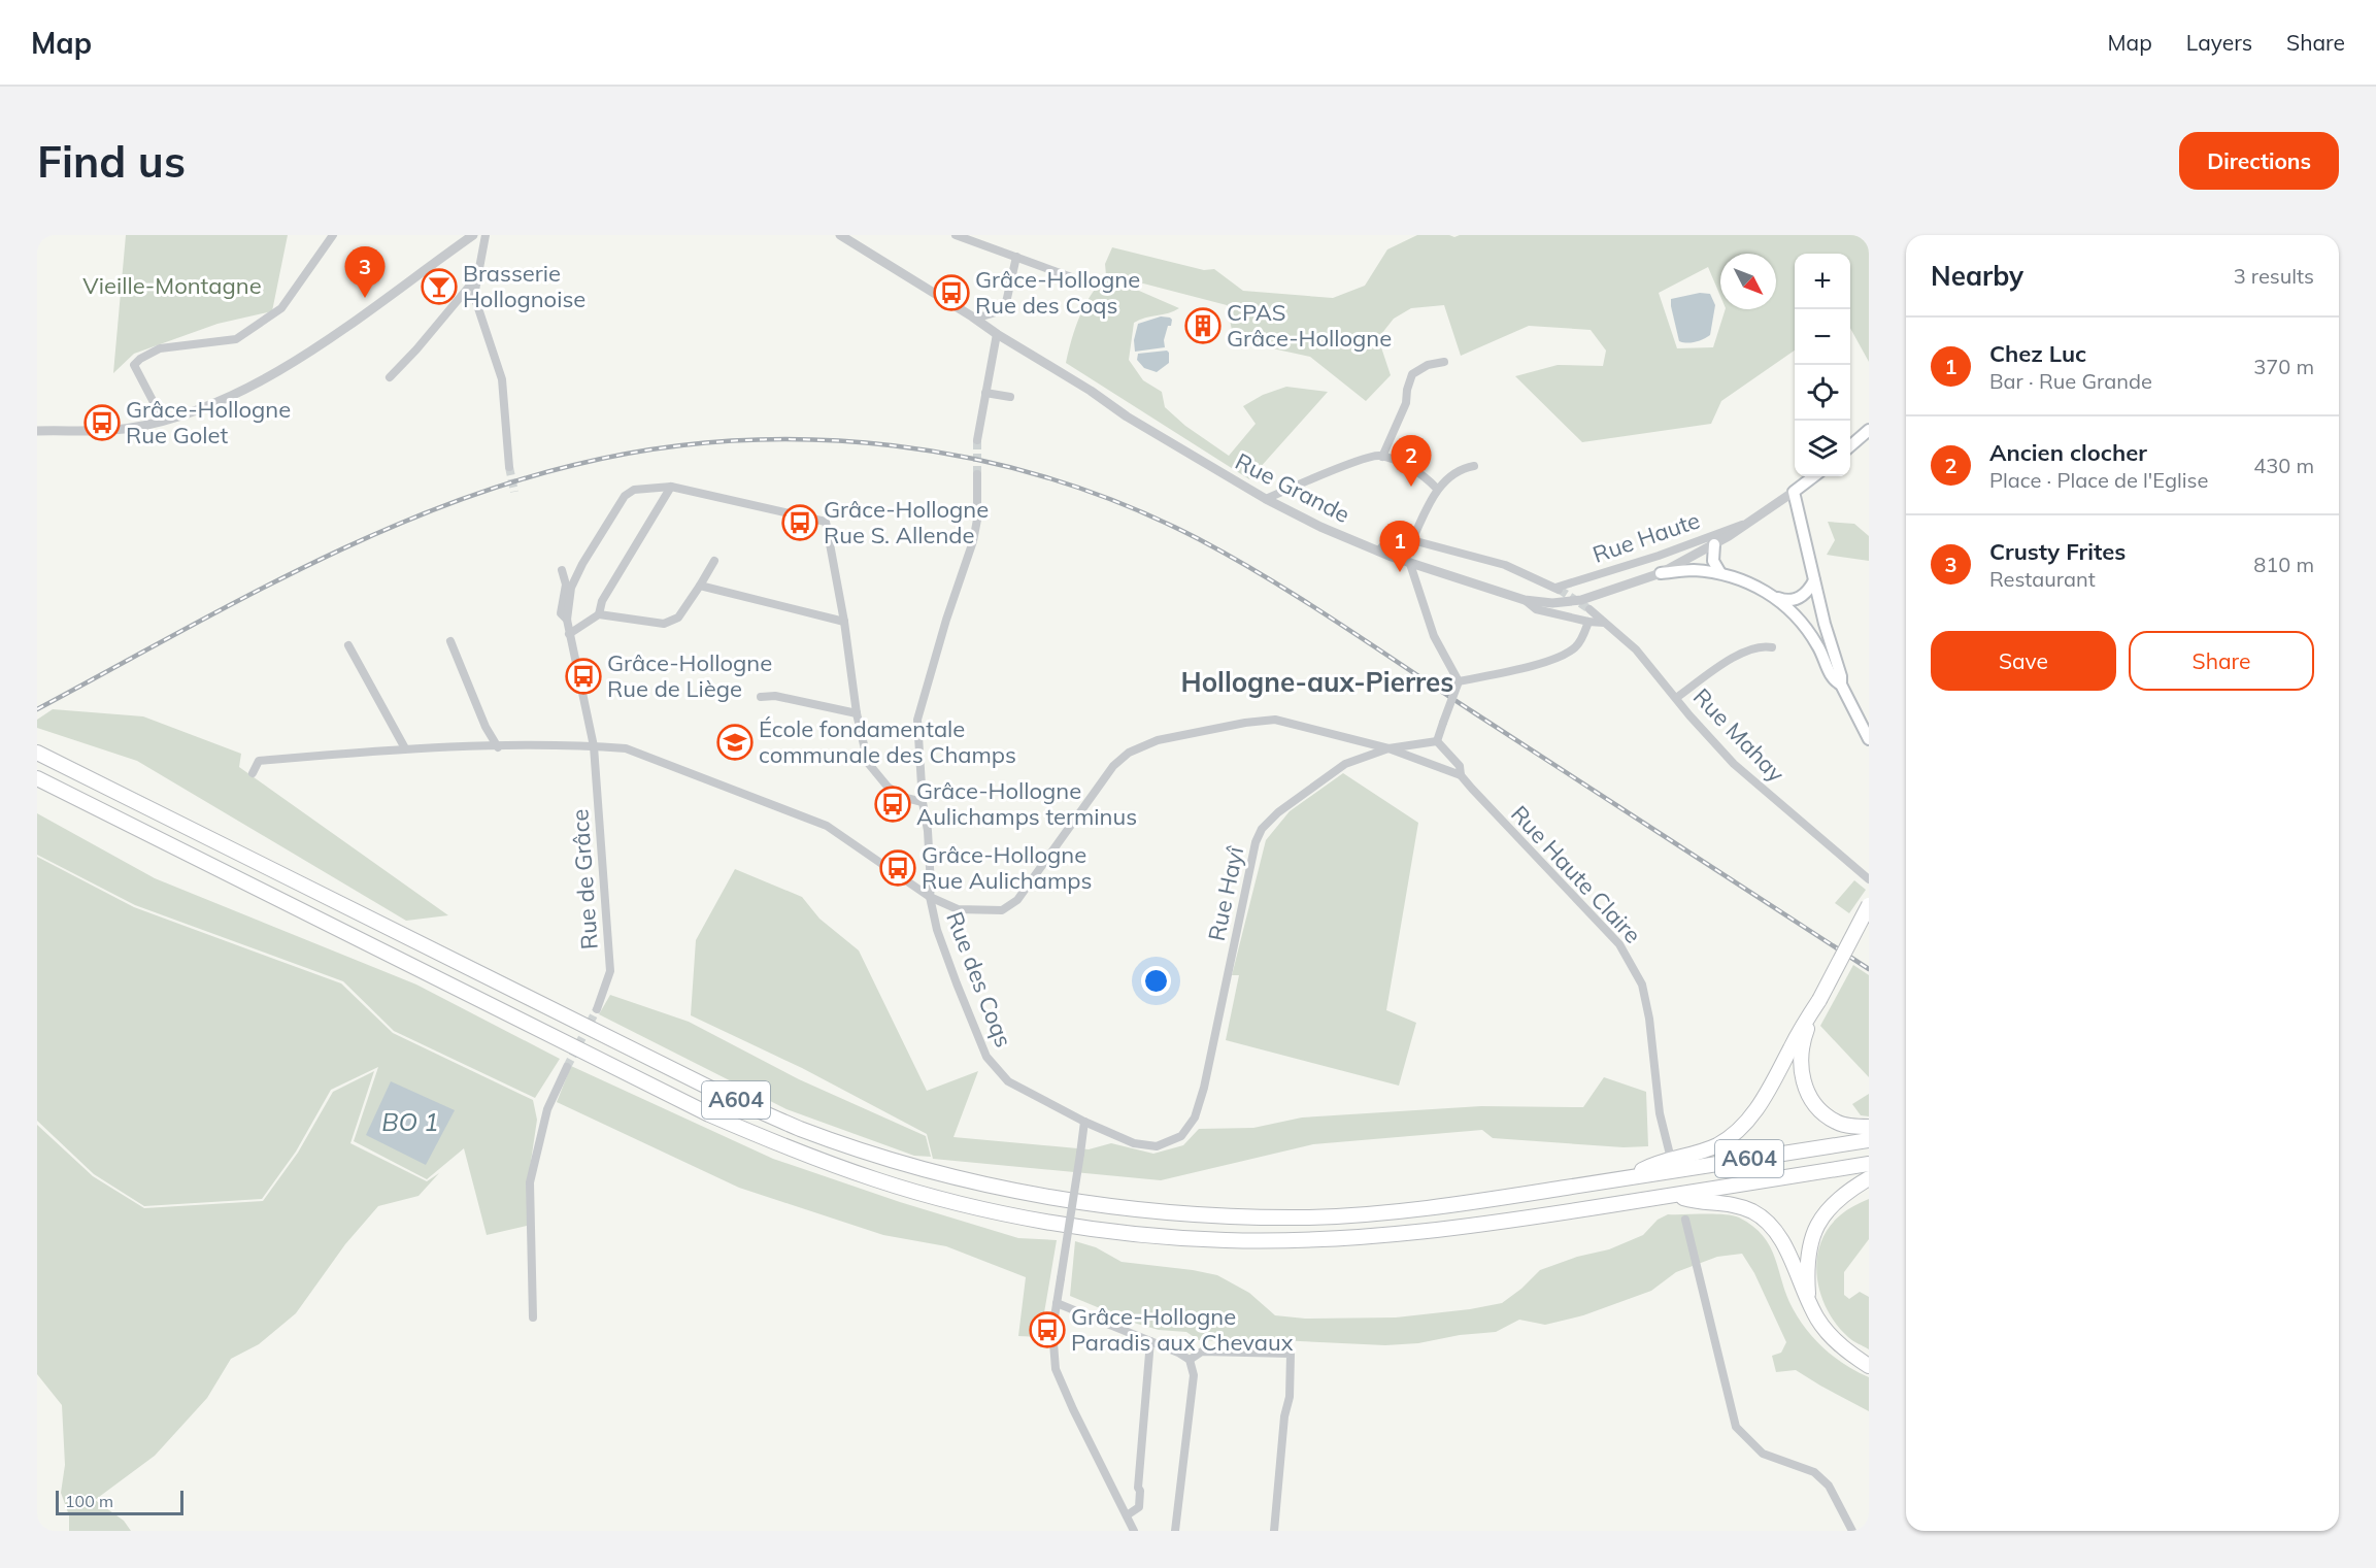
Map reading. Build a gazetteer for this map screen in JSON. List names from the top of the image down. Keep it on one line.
{"streets":{"highway":["A604"],"street":["Rue Grande","Rue Haute","Rue Mahay","Rue Haute Claire","Rue de Grâce","Rue Hayî","Rue des Coqs"]},"crossings":[["Rue Grande","Rue Haute"],["Rue Haute Claire","Rue Hayî"],["Rue Hayî","Rue des Coqs"]],"districts":["Hollogne-aux-Pierres"],"water":["BO 1"],"parks":["Vieille-Montagne"],"places":{"bar":["Brasserie Hollognoise"],"bus stop":["Grâce-Hollogne Rue des Coqs","Grâce-Hollogne Rue Golet","Grâce-Hollogne Rue S. Allende","Grâce-Hollogne Rue de Liège","Grâce-Hollogne Aulichamps terminus","Grâce-Hollogne Rue Aulichamps","Grâce-Hollogne Paradis aux Chevaux"],"building":["CPAS Grâce-Hollogne"],"school or university":["École fondamentale communale des Champs"]},"scale_bar":"100 m","north":"bottom right","page":{"header":"Map","nav":["Map","Layers","Share"],"buttons":["Directions",["Save","Share"]],"title":"Find us","heading":["Nearby","3 results"],"pins":["3","2","1"],"map_buttons":["+","−"],"list":[{"mark":"1","name":"Chez Luc","note":"Bar · Rue Grande","value":"370 m"},{"mark":"2","name":"Ancien clocher","note":"Place · Place de l'Eglise","value":"430 m"},{"mark":"3","name":"Crusty Frites","note":"Restaurant","value":"810 m"}],"scale":"100 m"}}
